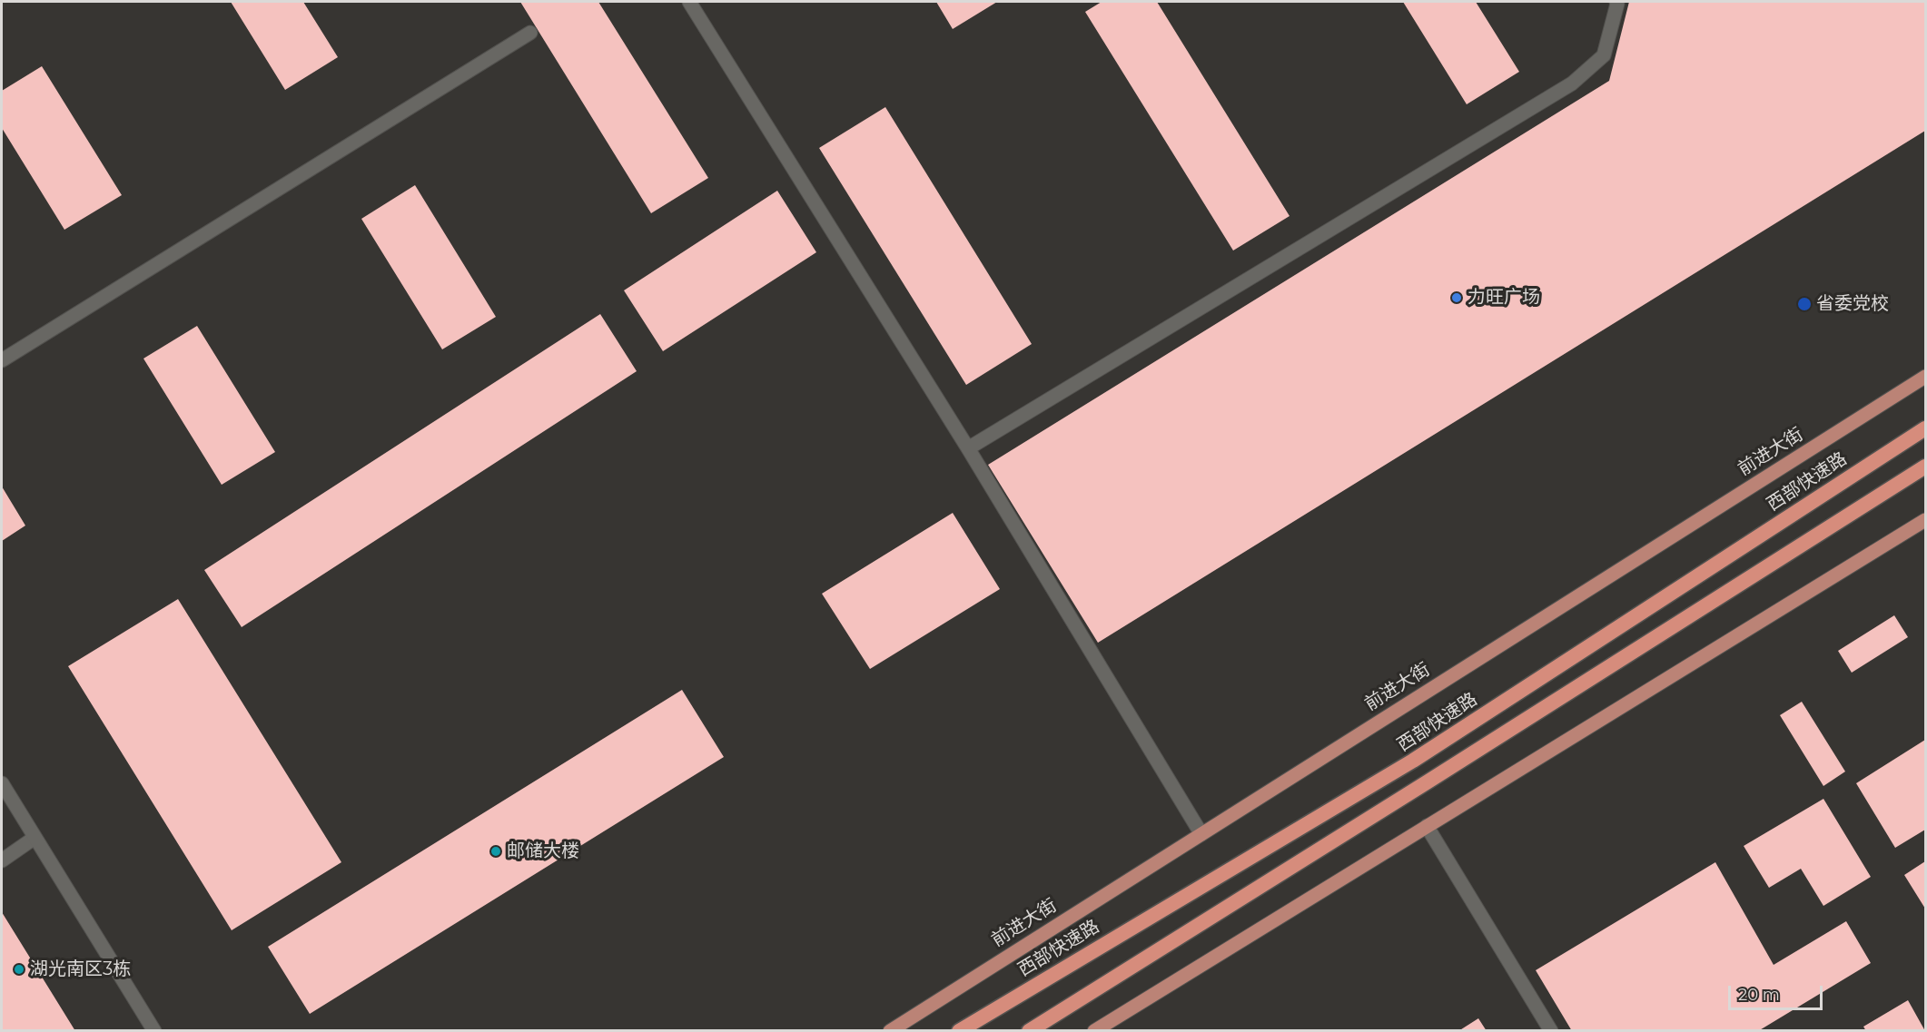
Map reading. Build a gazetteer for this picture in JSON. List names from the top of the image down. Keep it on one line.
{"streets":{"highway":["西部快速路"],"main road":["前进大街"]},"places":["力旺广场","省委党校","邮储大楼","湖光南区3栋"],"scale_bar":"20 m"}
